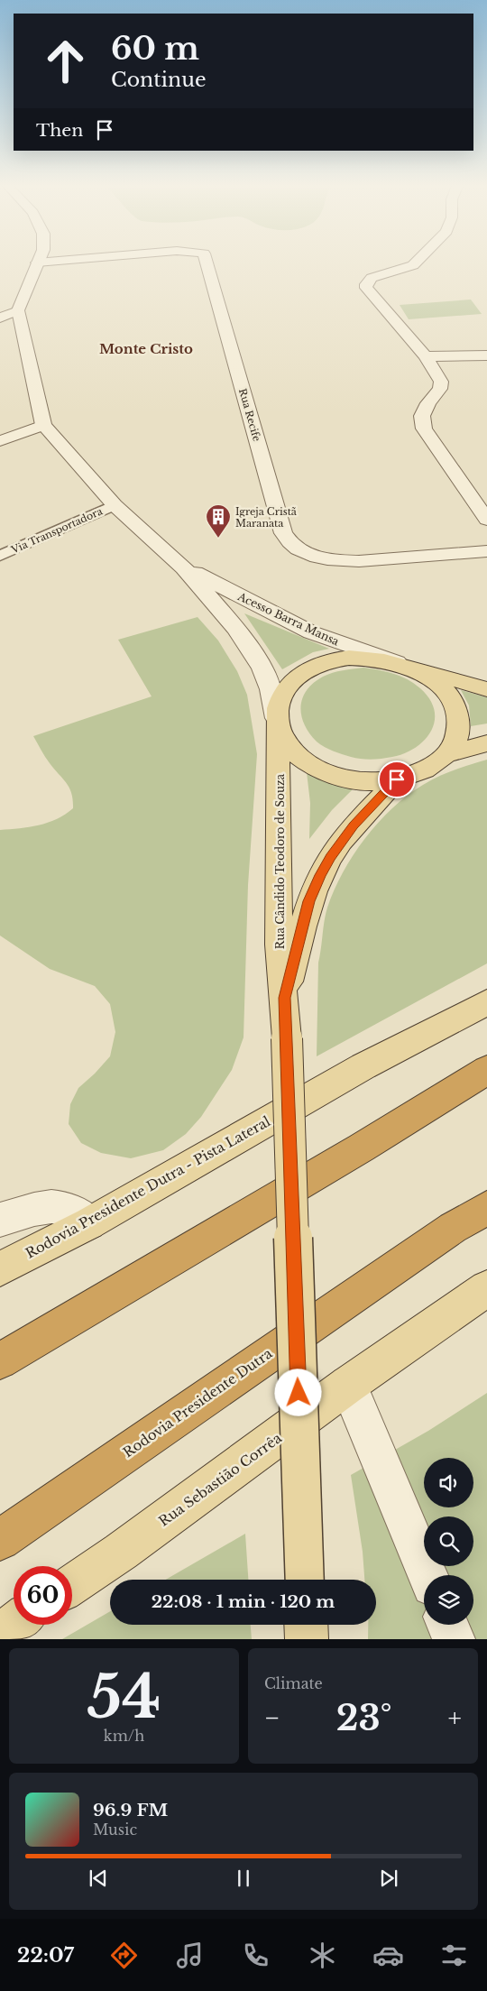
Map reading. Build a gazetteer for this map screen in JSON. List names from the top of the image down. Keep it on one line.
{"streets":{"highway":["Rodovia Presidente Dutra"],"main road":["Rua Cândido Teodoro de Souza","Rodovia Presidente Dutra - Pista Lateral","Rua Sebastião Corrêa"],"street":["Rua Recife","Acesso Barra Mansa"],"lane":["Via Transportadora"]},"crossings":[["Acesso Barra Mansa","Rua Cândido Teodoro de Souza"]],"districts":["Monte Cristo"],"places":{"building":["Igreja Cristã Maranata"]},"page":{"turn":["60 m","Continue"],"then":"Then","limit":"60","trip":"22:08 · 1 min · 120 m","tile":[["54","km/h"],"Climate"],"heat":["−","23°","+"],"song":["96.9 FM","Music"],"tabs":"22:07"}}
